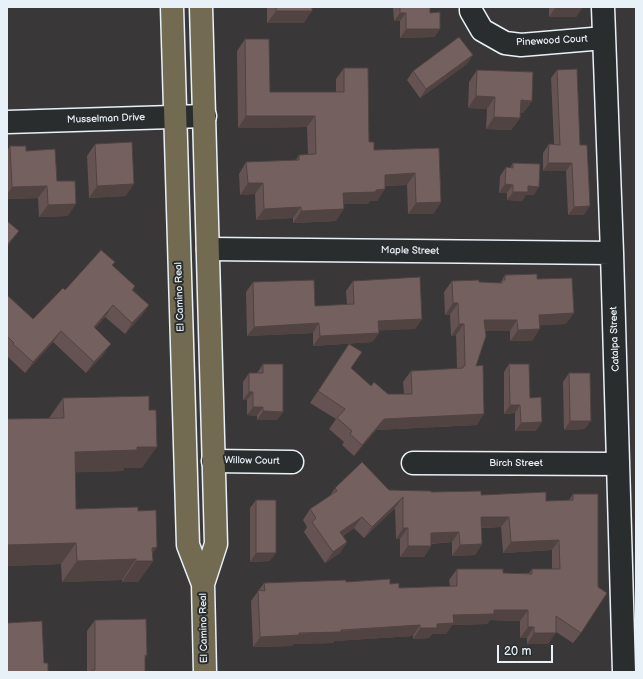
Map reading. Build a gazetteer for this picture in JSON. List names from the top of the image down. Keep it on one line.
{"streets":{"main road":["El Camino Real"],"street":["Pinewood Court","Musselman Drive","Maple Street","Catalpa Street","Willow Court","Birch Street"]},"crossings":[["Pinewood Court","Catalpa Street"],["Musselman Drive","El Camino Real"],["Maple Street","El Camino Real"],["Maple Street","Catalpa Street"],["El Camino Real","Willow Court"],["Catalpa Street","Birch Street"]],"scale_bar":"20 m"}
